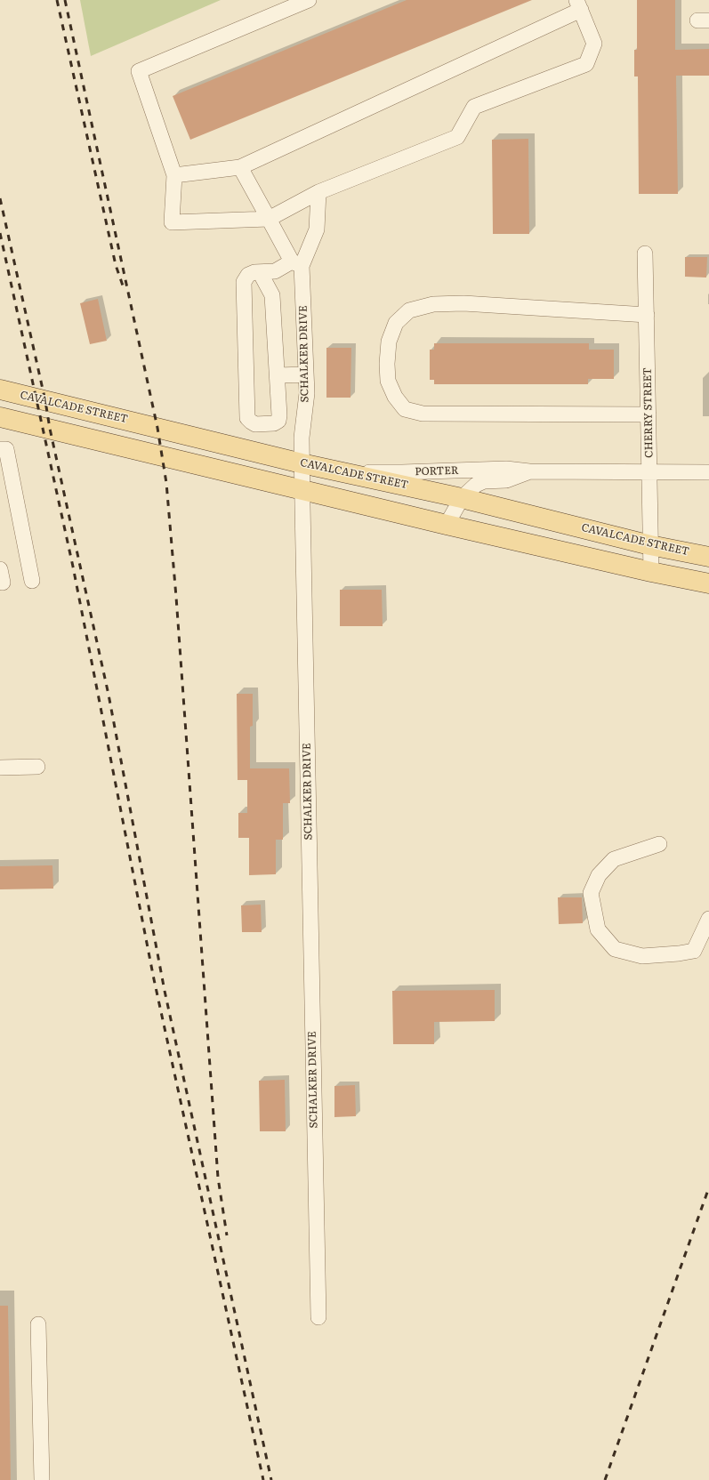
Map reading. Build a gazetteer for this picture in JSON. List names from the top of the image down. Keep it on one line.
{"streets":{"main road":["CAVALCADE STREET"],"street":["SCHALKER DRIVE","CHERRY STREET","PORTER"]},"crossings":[["SCHALKER DRIVE","CAVALCADE STREET"],["CAVALCADE STREET","CHERRY STREET"],["CAVALCADE STREET","PORTER"],["CHERRY STREET","PORTER"]]}
